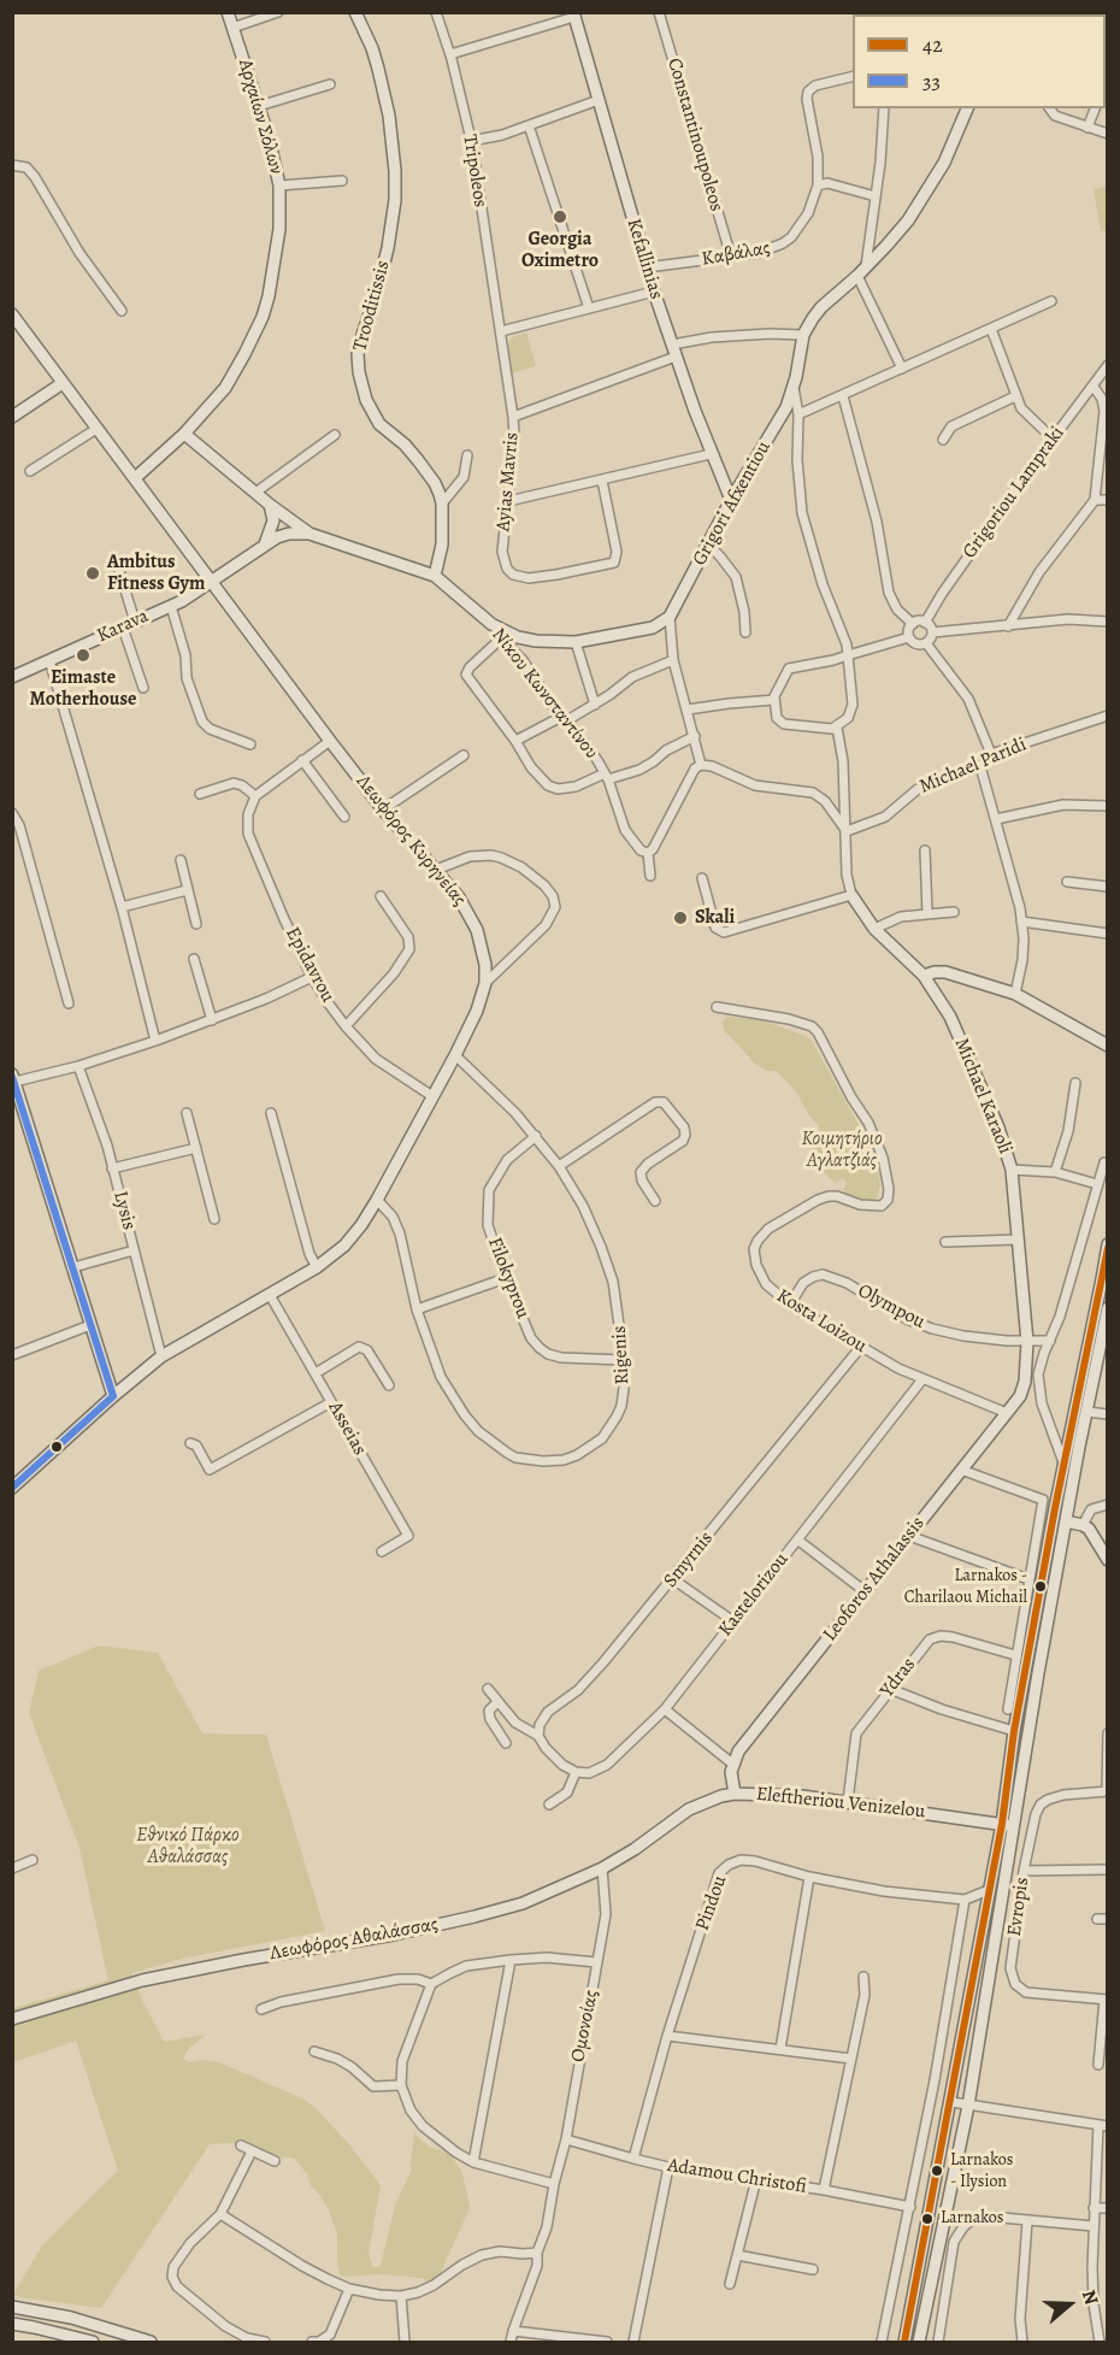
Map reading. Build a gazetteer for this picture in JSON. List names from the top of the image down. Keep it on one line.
{"streets":{"main road":["Αρχαίων Σόλων","Kefallinias","Trooditissis","Grigori Afxentiou","Karava","Νίκου Κωνσταντίνου","Λεωφόρος Κυρηνείας","Michael Karaoli","Leoforos Athalassis","Eleftheriou Venizelou","Λεωφόρος Αθαλάσσας"],"street":["Constantinoupoleos","Tripoleos","Καβάλας","Ayias Mavris","Grigoriou Lampraki","Michael Paridi","Epidavrou","Lysis","Filokyprou","Olympou","Kosta Loizou","Rigenis","Asseias","Smyrnis","Kastelorizou","Ydras","Pindou","Evropis","Ομονοίας","Adamou Christofi"]},"crossings":[["Αρχαίων Σόλων","Νίκου Κωνσταντίνου"],["Αρχαίων Σόλων","Λεωφόρος Κυρηνείας"],["Constantinoupoleos","Καβάλας"],["Tripoleos","Ayias Mavris"],["Καβάλας","Kefallinias"],["Kefallinias","Grigori Afxentiou"],["Trooditissis","Νίκου Κωνσταντίνου"],["Karava","Νίκου Κωνσταντίνου"],["Karava","Λεωφόρος Κυρηνείας"],["Λεωφόρος Κυρηνείας","Epidavrou"],["Λεωφόρος Κυρηνείας","Lysis"],["Λεωφόρος Κυρηνείας","Rigenis"],["Λεωφόρος Κυρηνείας","Asseias"],["Michael Karaoli","Olympou"],["Michael Karaoli","Leoforos Athalassis"],["Filokyprou","Rigenis"],["Olympou","Kosta Loizou"],["Kosta Loizou","Smyrnis"],["Kosta Loizou","Leoforos Athalassis"],["Kosta Loizou","Kastelorizou"],["Ydras","Eleftheriou Venizelou"],["Eleftheriou Venizelou","Λεωφόρος Αθαλάσσας"],["Pindou","Adamou Christofi"],["Λεωφόρος Αθαλάσσας","Ομονοίας"],["Ομονοίας","Adamou Christofi"]],"parks":["Κοιμητήριο Αγλατζιάς","Εθνικό Πάρκο Αθαλάσσας"],"places":["Georgia Oximetro","Ambitus Fitness Gym","Eimaste Motherhouse","Skali","Larnakos - Charilaou Michail","Larnakos - Ilysion","Larnakos"],"lines":["transit line 33","transit line 42"],"legend":["42","33"],"north":"right"}
